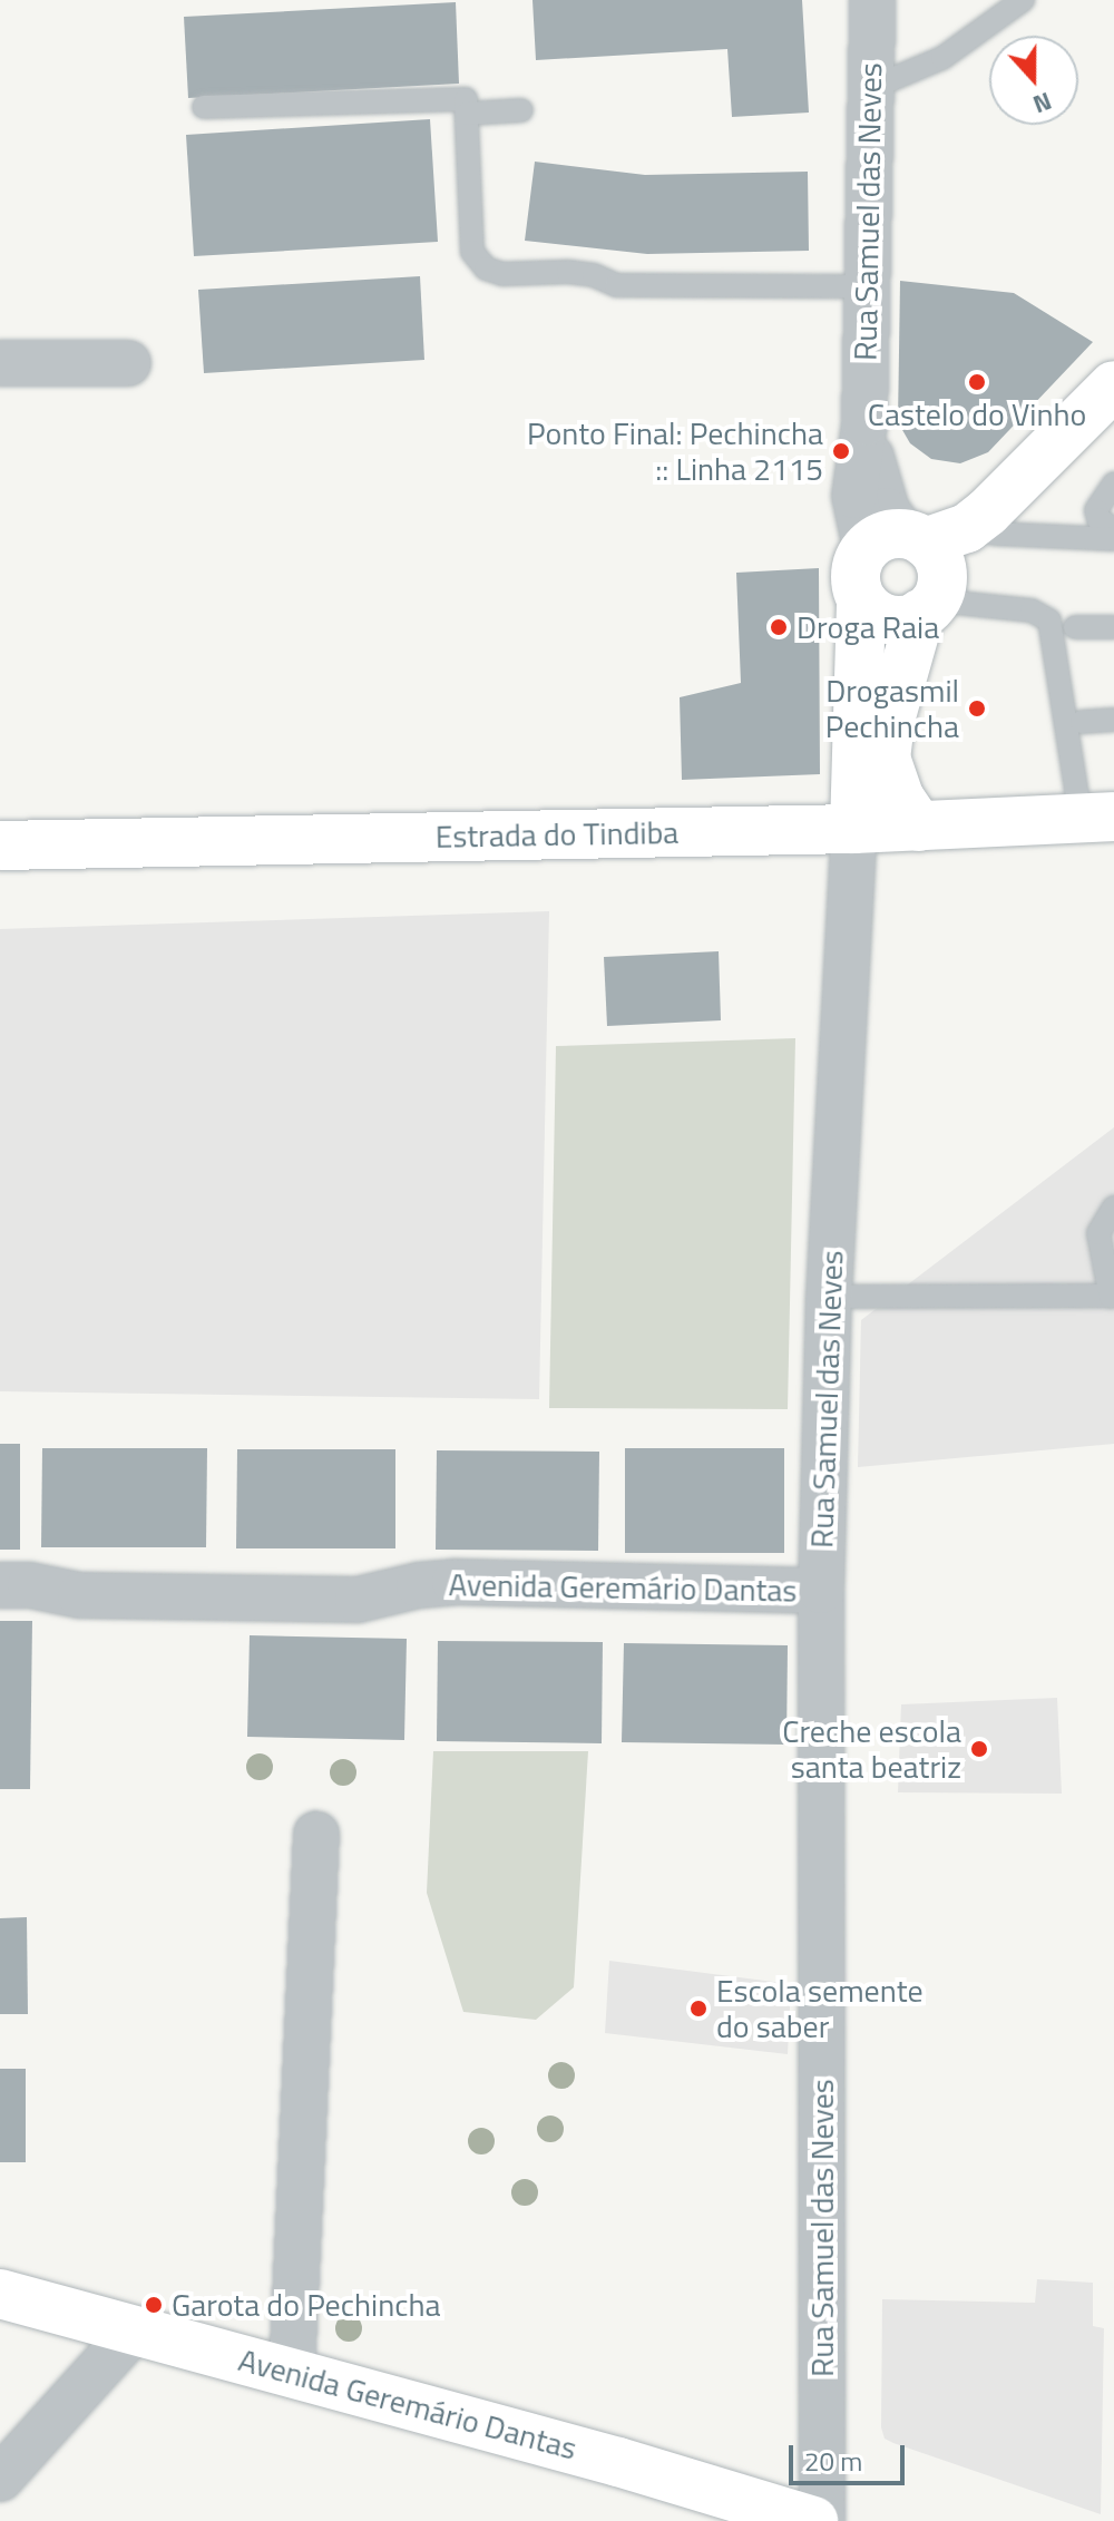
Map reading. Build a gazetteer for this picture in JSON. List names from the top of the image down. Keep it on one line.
{"streets":{"main road":["Rua Samuel das Neves","Estrada do Tindiba","Avenida Geremário Dantas"]},"crossings":[["Rua Samuel das Neves","Estrada do Tindiba"],["Rua Samuel das Neves","Avenida Geremário Dantas"]],"places":["Castelo do Vinho","Ponto Final: Pechincha :: Linha 2115","Droga Raia","Drogasmil Pechincha","Creche escola santa beatriz","Escola semente do saber","Garota do Pechincha"],"scale_bar":"20 m","north":"bottom"}
